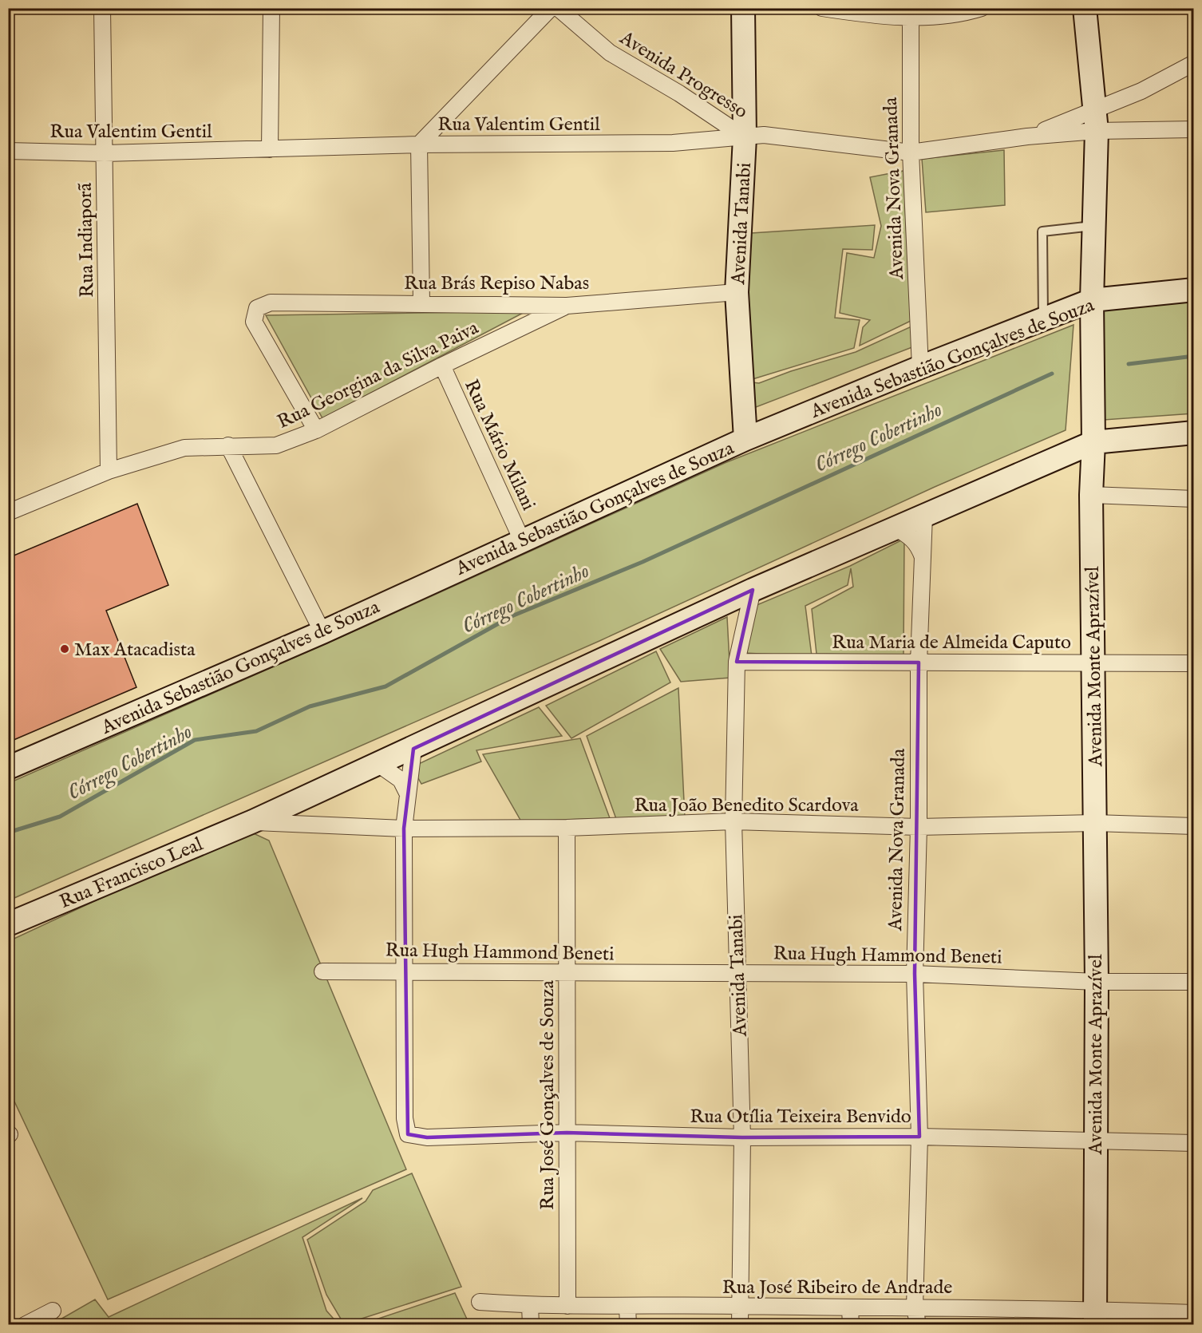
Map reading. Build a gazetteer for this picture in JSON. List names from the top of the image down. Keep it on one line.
{"streets":{"main road":["Avenida Tanabi","Avenida Sebastião Gonçalves de Souza","Avenida Monte Aprazível","Rua Francisco Leal"],"street":["Avenida Progresso","Rua Valentim Gentil","Avenida Nova Granada","Rua Indiaporã","Rua Brás Repiso Nabas","Rua Georgina da Silva Paiva","Rua Mário Milani","Rua Maria de Almeida Caputo","Rua João Benedito Scardova","Rua Hugh Hammond Beneti","Rua José Gonçalves de Souza","Rua Otília Teixeira Benvido","Rua José Ribeiro de Andrade"]},"crossings":[["Avenida Progresso","Rua Valentim Gentil"],["Avenida Progresso","Avenida Tanabi"],["Rua Valentim Gentil","Avenida Nova Granada"],["Rua Valentim Gentil","Avenida Tanabi"],["Rua Valentim Gentil","Rua Indiaporã"],["Rua Valentim Gentil","Avenida Monte Aprazível"],["Avenida Nova Granada","Avenida Sebastião Gonçalves de Souza"],["Avenida Nova Granada","Rua Maria de Almeida Caputo"],["Avenida Nova Granada","Rua João Benedito Scardova"],["Avenida Nova Granada","Rua Hugh Hammond Beneti"],["Avenida Nova Granada","Rua Otília Teixeira Benvido"],["Avenida Nova Granada","Rua José Ribeiro de Andrade"],["Avenida Tanabi","Rua Brás Repiso Nabas"],["Avenida Tanabi","Avenida Sebastião Gonçalves de Souza"],["Avenida Tanabi","Rua Maria de Almeida Caputo"],["Avenida Tanabi","Rua João Benedito Scardova"],["Avenida Tanabi","Rua Hugh Hammond Beneti"],["Avenida Tanabi","Rua Otília Teixeira Benvido"],["Avenida Tanabi","Rua José Ribeiro de Andrade"],["Rua Indiaporã","Rua Georgina da Silva Paiva"],["Rua Brás Repiso Nabas","Rua Georgina da Silva Paiva"],["Avenida Sebastião Gonçalves de Souza","Rua Mário Milani"],["Avenida Sebastião Gonçalves de Souza","Avenida Monte Aprazível"],["Rua Georgina da Silva Paiva","Rua Mário Milani"],["Rua Maria de Almeida Caputo","Avenida Monte Aprazível"],["Avenida Monte Aprazível","Rua João Benedito Scardova"],["Avenida Monte Aprazível","Rua Hugh Hammond Beneti"],["Avenida Monte Aprazível","Rua Otília Teixeira Benvido"],["Avenida Monte Aprazível","Rua José Ribeiro de Andrade"],["Rua João Benedito Scardova","Rua Francisco Leal"],["Rua João Benedito Scardova","Rua José Gonçalves de Souza"],["Rua Hugh Hammond Beneti","Rua José Gonçalves de Souza"],["Rua Hugh Hammond Beneti","Rua Otília Teixeira Benvido"],["Rua José Gonçalves de Souza","Rua Otília Teixeira Benvido"],["Rua José Gonçalves de Souza","Rua José Ribeiro de Andrade"]],"water":["Córrego Cobertinho"],"places":["Max Atacadista"]}
